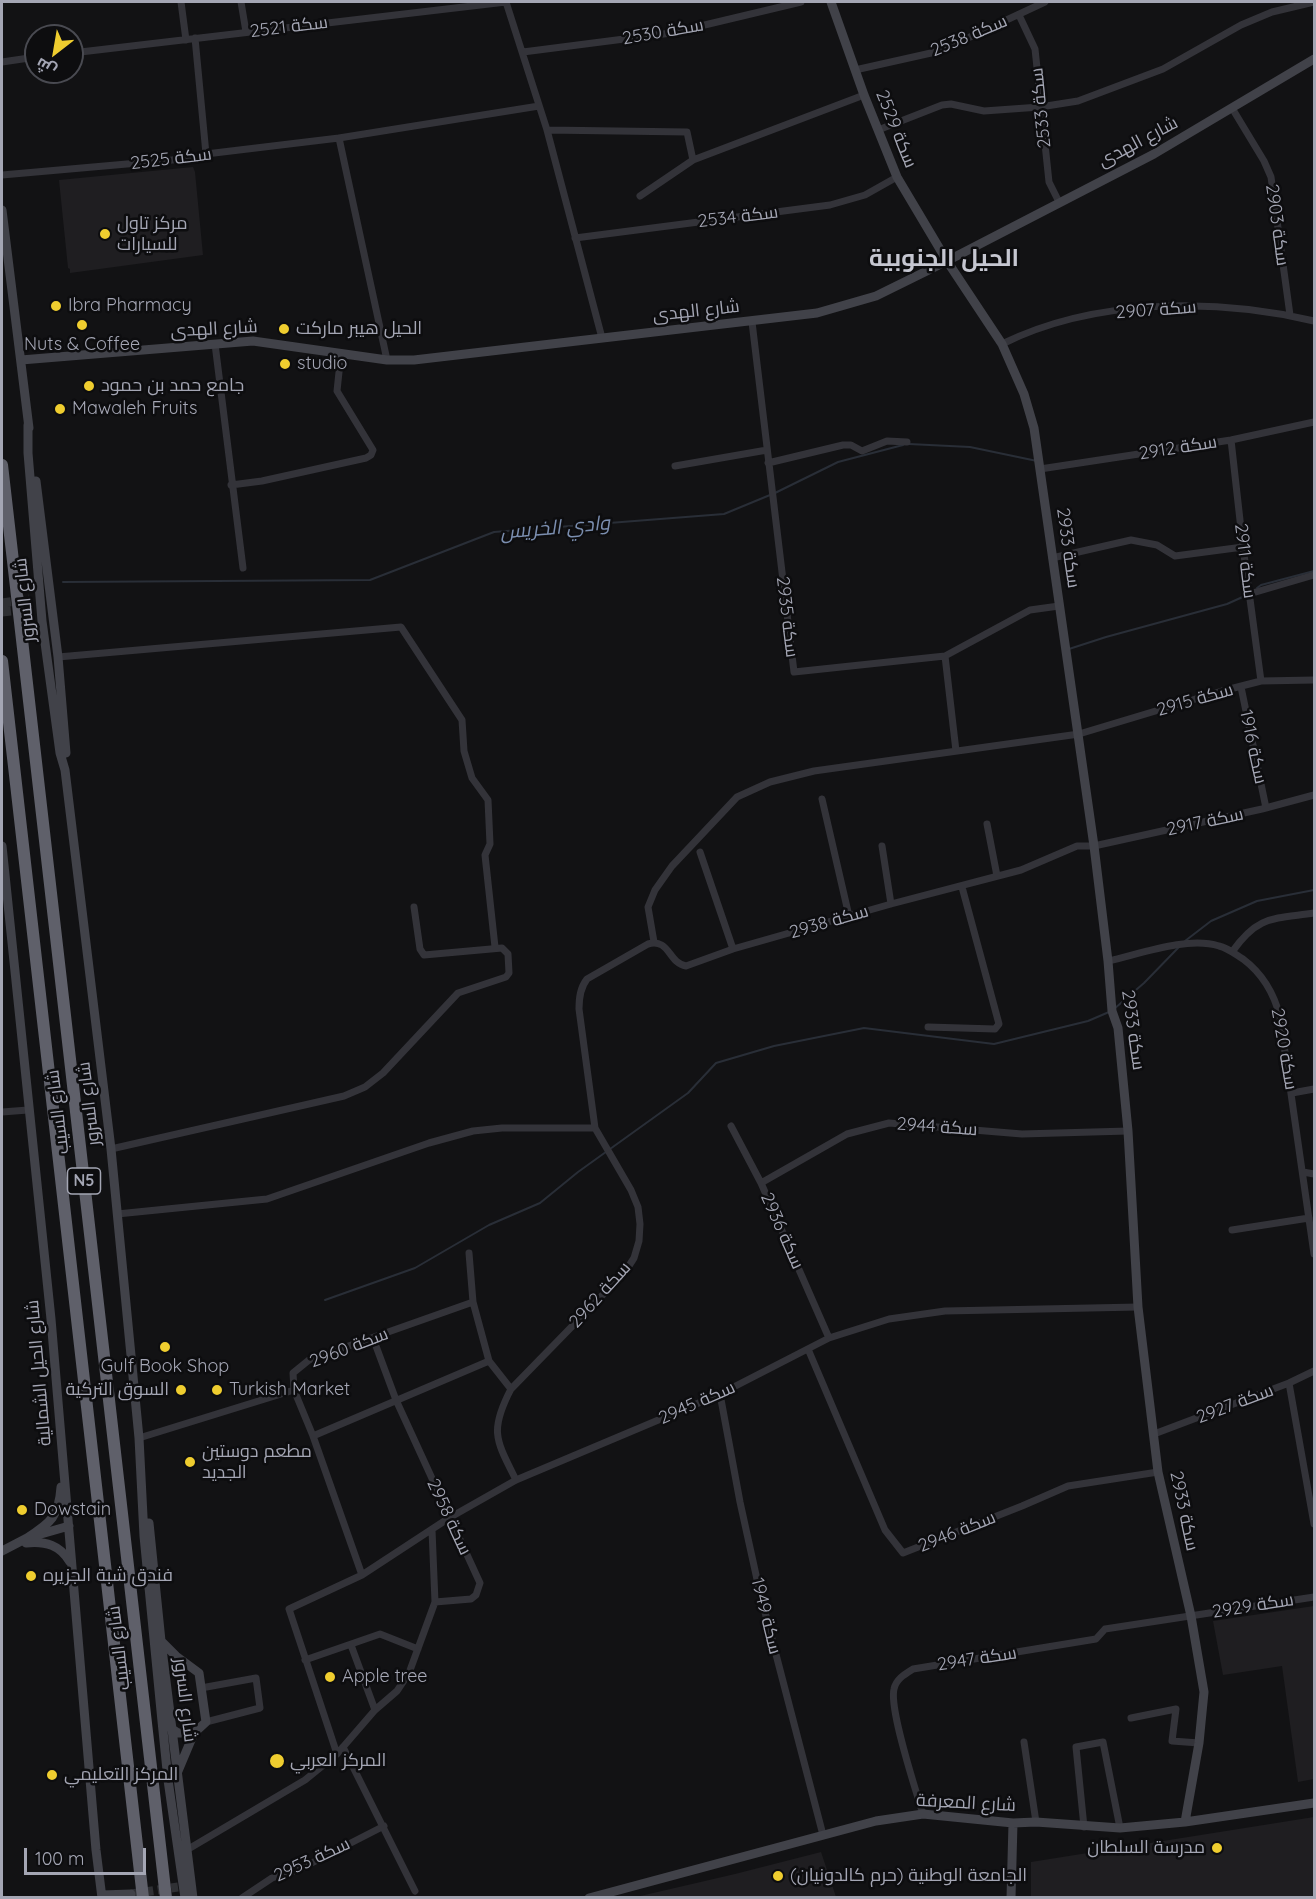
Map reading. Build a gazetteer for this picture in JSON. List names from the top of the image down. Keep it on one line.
{"streets":{"highway":["شارع السيب","N5"],"street":["سكة 2521","سكة 2530","سكة 2538","سكة 2533","سكة 2529","شارع الهدى","سكة 2525","سكة 2534","سكة 2903","سكة 2907","سكة 2912","سكة 2933","سكة 2911","شارع السرور","سكة 2935","سكة 2915","سكة 1916","سكة 2917","سكة 2938","سكة 2920","سكة 2944","سكة 2936","سكة 2962","سكة 2960","شارع الحيل الشمالية","سكة 2945","سكة 2927","سكة 2958","سكة 2946","سكة 2929","سكة 1949","سكة 2947","شارع المعرفة","سكة 2953"]},"crossings":[["سكة 2538","سكة 2533"],["سكة 2538","سكة 2529"],["سكة 2533","شارع الهدى"],["سكة 2529","شارع الهدى"],["سكة 2529","سكة 2534"],["سكة 2529","سكة 2933"],["شارع الهدى","سكة 2903"],["شارع الهدى","سكة 2933"],["شارع الهدى","شارع السرور"],["شارع الهدى","سكة 2935"],["سكة 2903","سكة 2907"],["سكة 2907","سكة 2933"],["سكة 2912","سكة 2933"],["سكة 2912","سكة 2911"],["سكة 2933","سكة 2935"],["سكة 2933","سكة 2915"],["سكة 2933","سكة 2917"],["سكة 2933","سكة 2938"],["سكة 2933","سكة 2920"],["سكة 2933","سكة 2944"],["سكة 2933","سكة 2945"],["سكة 2933","سكة 2927"],["سكة 2933","سكة 2946"],["سكة 2933","سكة 2929"],["سكة 2933","سكة 2947"],["سكة 2933","شارع المعرفة"],["سكة 2911","سكة 2915"],["سكة 2915","سكة 1916"],["سكة 2915","سكة 2938"],["سكة 2915","سكة 2962"],["سكة 1916","سكة 2917"],["سكة 2917","سكة 2938"],["سكة 2938","سكة 2962"],["سكة 2944","سكة 2936"],["سكة 2936","سكة 2945"],["سكة 2962","سكة 2945"],["سكة 2960","سكة 2945"],["سكة 2960","سكة 2958"],["سكة 2945","سكة 2958"],["سكة 2945","سكة 2946"],["سكة 2945","سكة 1949"],["سكة 2929","سكة 2947"],["سكة 1949","شارع المعرفة"],["سكة 2947","شارع المعرفة"]],"districts":["الحيل الجنوبية"],"water":["وادي الخريس"],"places":["مركز تاول للسيارات","Ibra Pharmacy","Nuts & Coffee","الحيل هيبر ماركت","studio","جامع حمد بن حمود","Mawaleh Fruits","Gulf Book Shop","السوق التركية","Turkish Market","مطعم دوستين الجديد","Dowstain","فندق شبة الجزيره","Apple tree","المركز العربي","المركز التعليمي","مدرسة السلطان","الجامعة الوطنية (حرم كالدونيان)"],"scale_bar":"100 m","north":"bottom left"}
